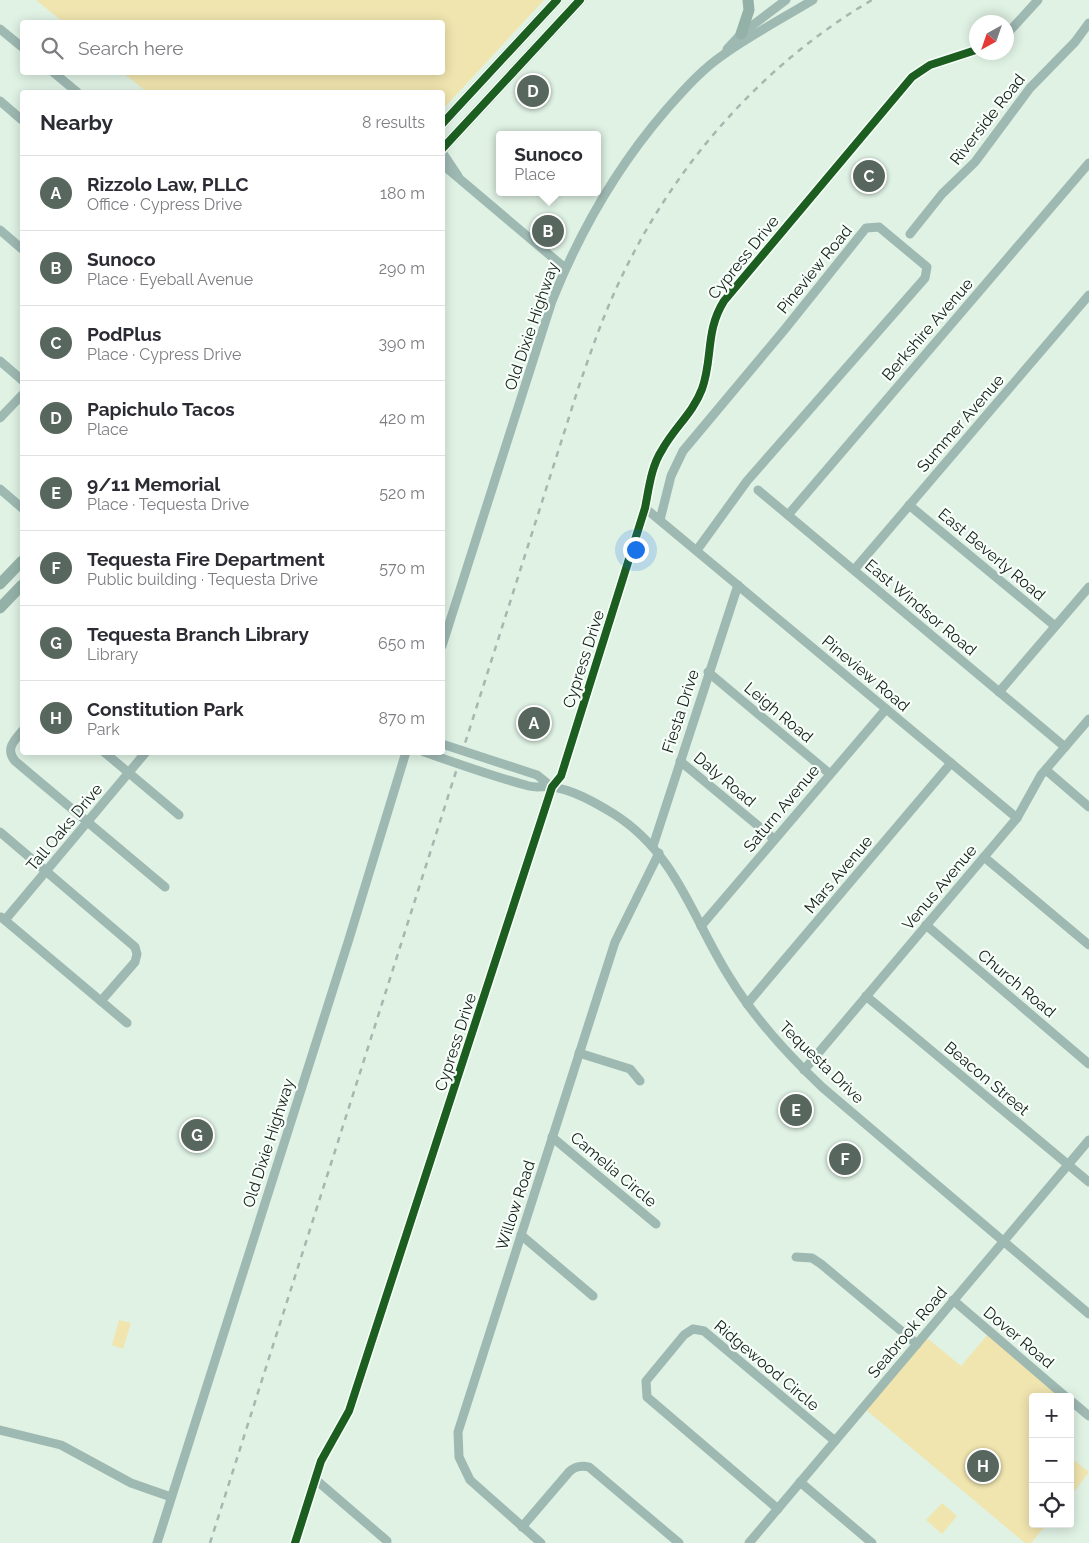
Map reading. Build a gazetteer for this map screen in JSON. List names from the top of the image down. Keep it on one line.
{"streets":{"street":["Riverside Road","Cypress Drive","Pineview Road","Old Dixie Highway","Berkshire Avenue","Summer Avenue","East Beverly Road","East Windsor Road","Fiesta Drive","Leigh Road","Daly Road","Saturn Avenue","Tall Oaks Drive","Mars Avenue","Venus Avenue","Church Road","Tequesta Drive","Beacon Street","Camelia Circle","Willow Road","Seabrook Road","Dover Road","Ridgewood Circle"]},"crossings":[["Cypress Drive","Pineview Road"],["Cypress Drive","Tequesta Drive"],["Pineview Road","Fiesta Drive"],["Pineview Road","Saturn Avenue"],["Pineview Road","Mars Avenue"],["Pineview Road","Venus Avenue"],["Berkshire Avenue","East Windsor Road"],["Summer Avenue","East Beverly Road"],["Summer Avenue","East Windsor Road"],["East Windsor Road","Venus Avenue"],["Fiesta Drive","Leigh Road"],["Fiesta Drive","Daly Road"],["Fiesta Drive","Tequesta Drive"],["Fiesta Drive","Willow Road"],["Leigh Road","Saturn Avenue"],["Daly Road","Saturn Avenue"],["Saturn Avenue","Tequesta Drive"],["Mars Avenue","Tequesta Drive"],["Venus Avenue","Church Road"],["Venus Avenue","Tequesta Drive"],["Venus Avenue","Beacon Street"],["Tequesta Drive","Willow Road"],["Tequesta Drive","Seabrook Road"],["Beacon Street","Seabrook Road"],["Camelia Circle","Willow Road"],["Seabrook Road","Dover Road"],["Seabrook Road","Ridgewood Circle"]],"north":"bottom left","page":{"search":"Search here","pins":["D","C","B","A","E","G","F","H"],"heading":["Nearby","8 results"],"popup":["Sunoco","Place"],"list":[{"mark":"A","name":"Rizzolo Law, PLLC","note":"Office · Cypress Drive","value":"180 m"},{"mark":"B","name":"Sunoco","note":"Place · Eyeball Avenue","value":"290 m"},{"mark":"C","name":"PodPlus","note":"Place · Cypress Drive","value":"390 m"},{"mark":"D","name":"Papichulo Tacos","note":"Place","value":"420 m"},{"mark":"E","name":"9/11 Memorial","note":"Place · Tequesta Drive","value":"520 m"},{"mark":"F","name":"Tequesta Fire Department","note":"Public building · Tequesta Drive","value":"570 m"},{"mark":"G","name":"Tequesta Branch Library","note":"Library","value":"650 m"},{"mark":"H","name":"Constitution Park","note":"Park","value":"870 m"}],"map_buttons":["+","−"]}}
